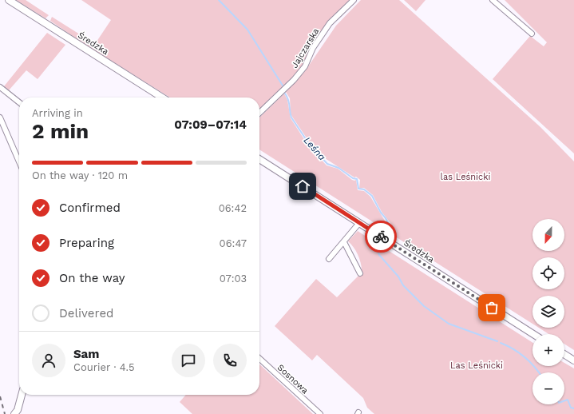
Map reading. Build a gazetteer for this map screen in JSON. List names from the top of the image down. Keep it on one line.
{"streets":{"main road":["Średzka"],"street":["Jajczarska","Sosnowa"]},"water":["Leśna"],"parks":["las Leśnicki","Las Leśnicki"],"north":"bottom","page":{"heading":["2 min","Arriving in","07:09–07:14"],"panel":["Sam","Courier · 4.5"],"bar":"On the way · 120 m","list":[["Confirmed","06:42"],["Preparing","06:47"],["On the way","07:03"],"Delivered"],"map_buttons":["+","−"]}}
